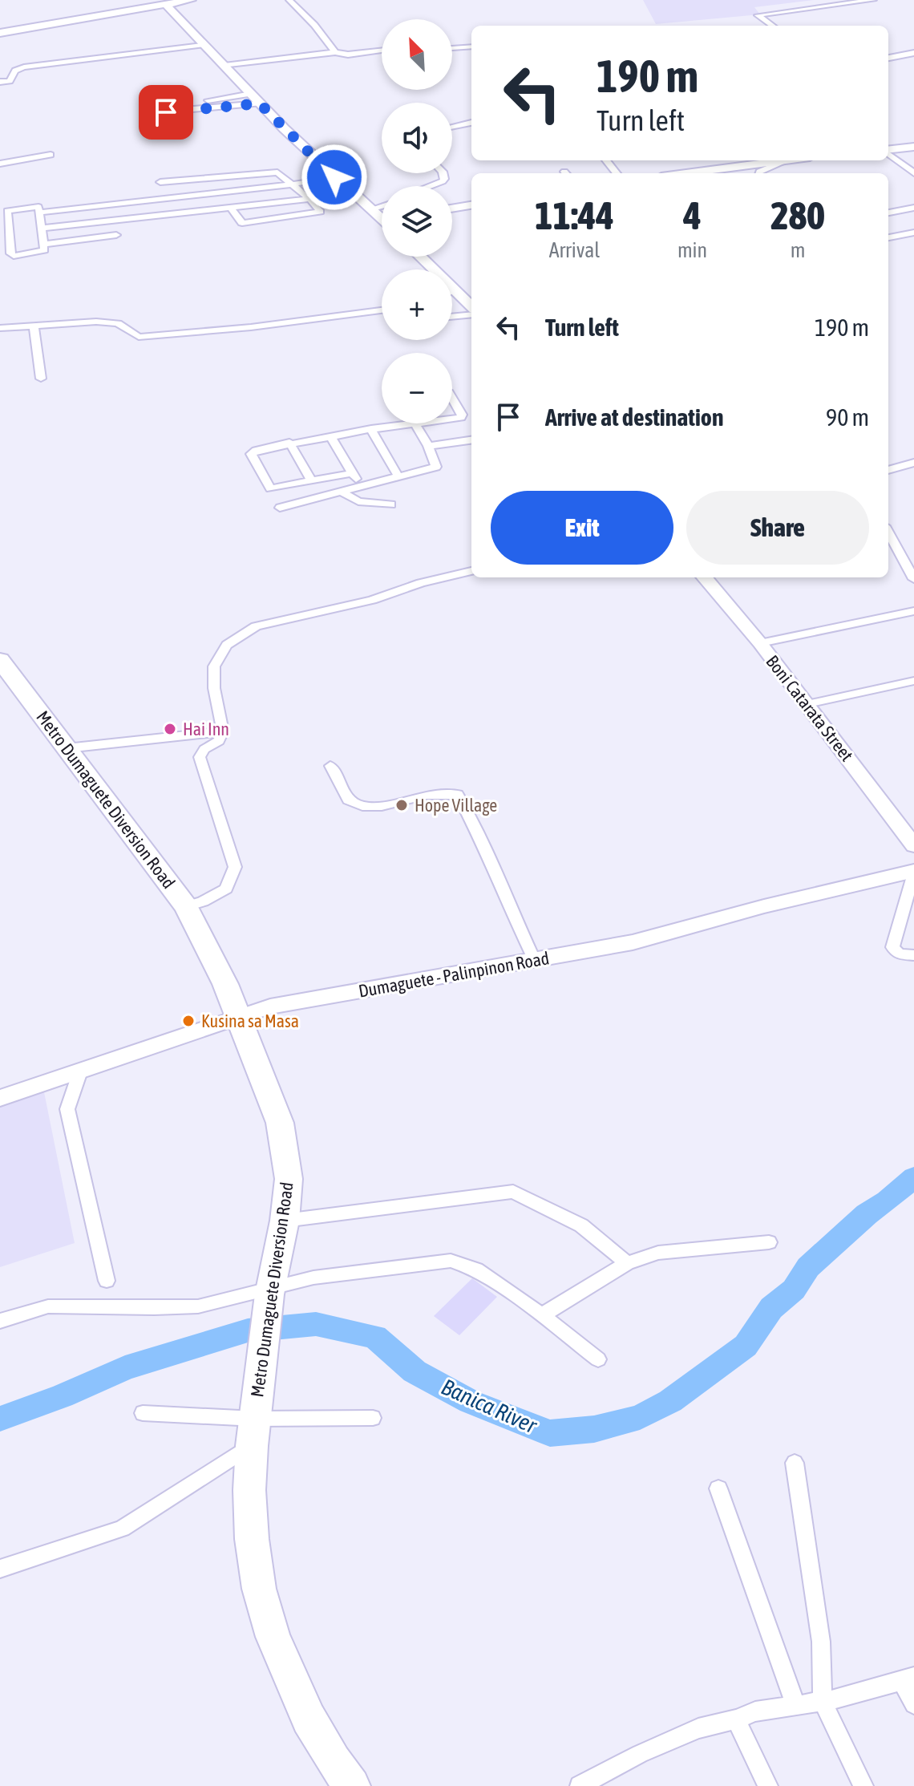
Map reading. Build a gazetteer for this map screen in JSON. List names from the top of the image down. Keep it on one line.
{"streets":{"highway":["Metro Dumaguete Diversion Road"],"street":["Boni Catarata Street","Dumaguete - Palinpinon Road"]},"crossings":[["Metro Dumaguete Diversion Road","Dumaguete - Palinpinon Road"]],"water":["Banica River"],"places":["Hai Inn","Hope Village","Kusina sa Masa"],"north":"top left","page":{"map_buttons":["+","−"],"turn":["190 m","Turn left"],"eta":["11:44","Arrival","4","min","280","m"],"list":[{"name":"Turn left","value":"190 m"},{"name":"Arrive at destination","value":"90 m"}],"buttons":["Exit","Share"]}}
